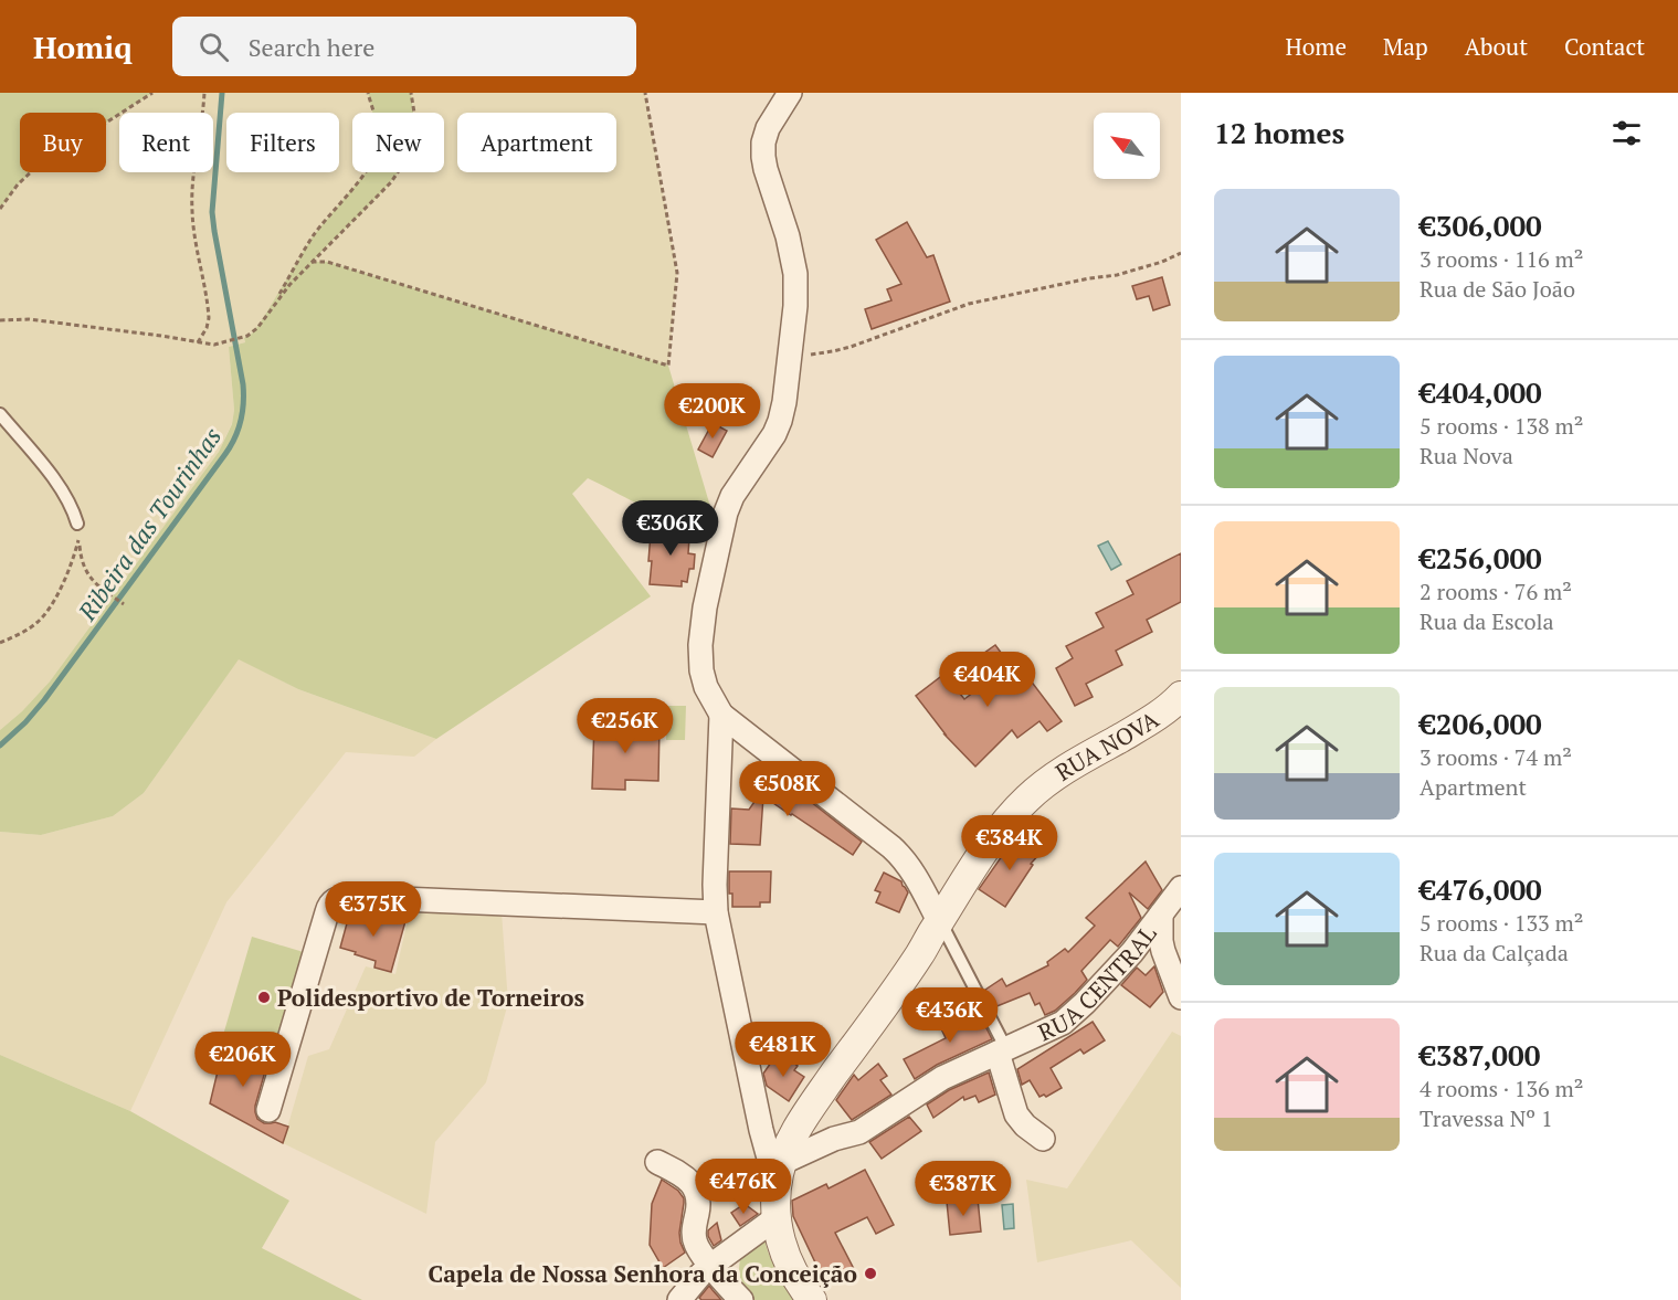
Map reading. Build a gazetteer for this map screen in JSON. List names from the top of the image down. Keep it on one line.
{"streets":{"street":["RUA NOVA","RUA CENTRAL"]},"crossings":[["RUA NOVA","RUA CENTRAL"]],"water":["Ribeira das Tourinhas"],"places":["Polidesportivo de Torneiros","Capela de Nossa Senhora da Conceição"],"north":"top left","page":{"header":"Homiq","search":"Search here","nav":["Home","Map","About","Contact"],"heading":"12 homes","chip":["Buy","Rent","Filters","New","Apartment"],"list":[{"name":"€306,000","note":"3 rooms · 116 m² · Rua de São João"},{"name":"€404,000","note":"5 rooms · 138 m² · Rua Nova"},{"name":"€256,000","note":"2 rooms · 76 m² · Rua da Escola"},{"name":"€206,000","note":"3 rooms · 74 m² · Apartment"},{"name":"€476,000","note":"5 rooms · 133 m² · Rua da Calçada"},{"name":"€387,000","note":"4 rooms · 136 m² · Travessa Nº 1"}],"price":["€200K","€306K","€404K","€256K","€508K","€384K","€375K","€436K","€481K","€206K","€476K","€387K"]}}
